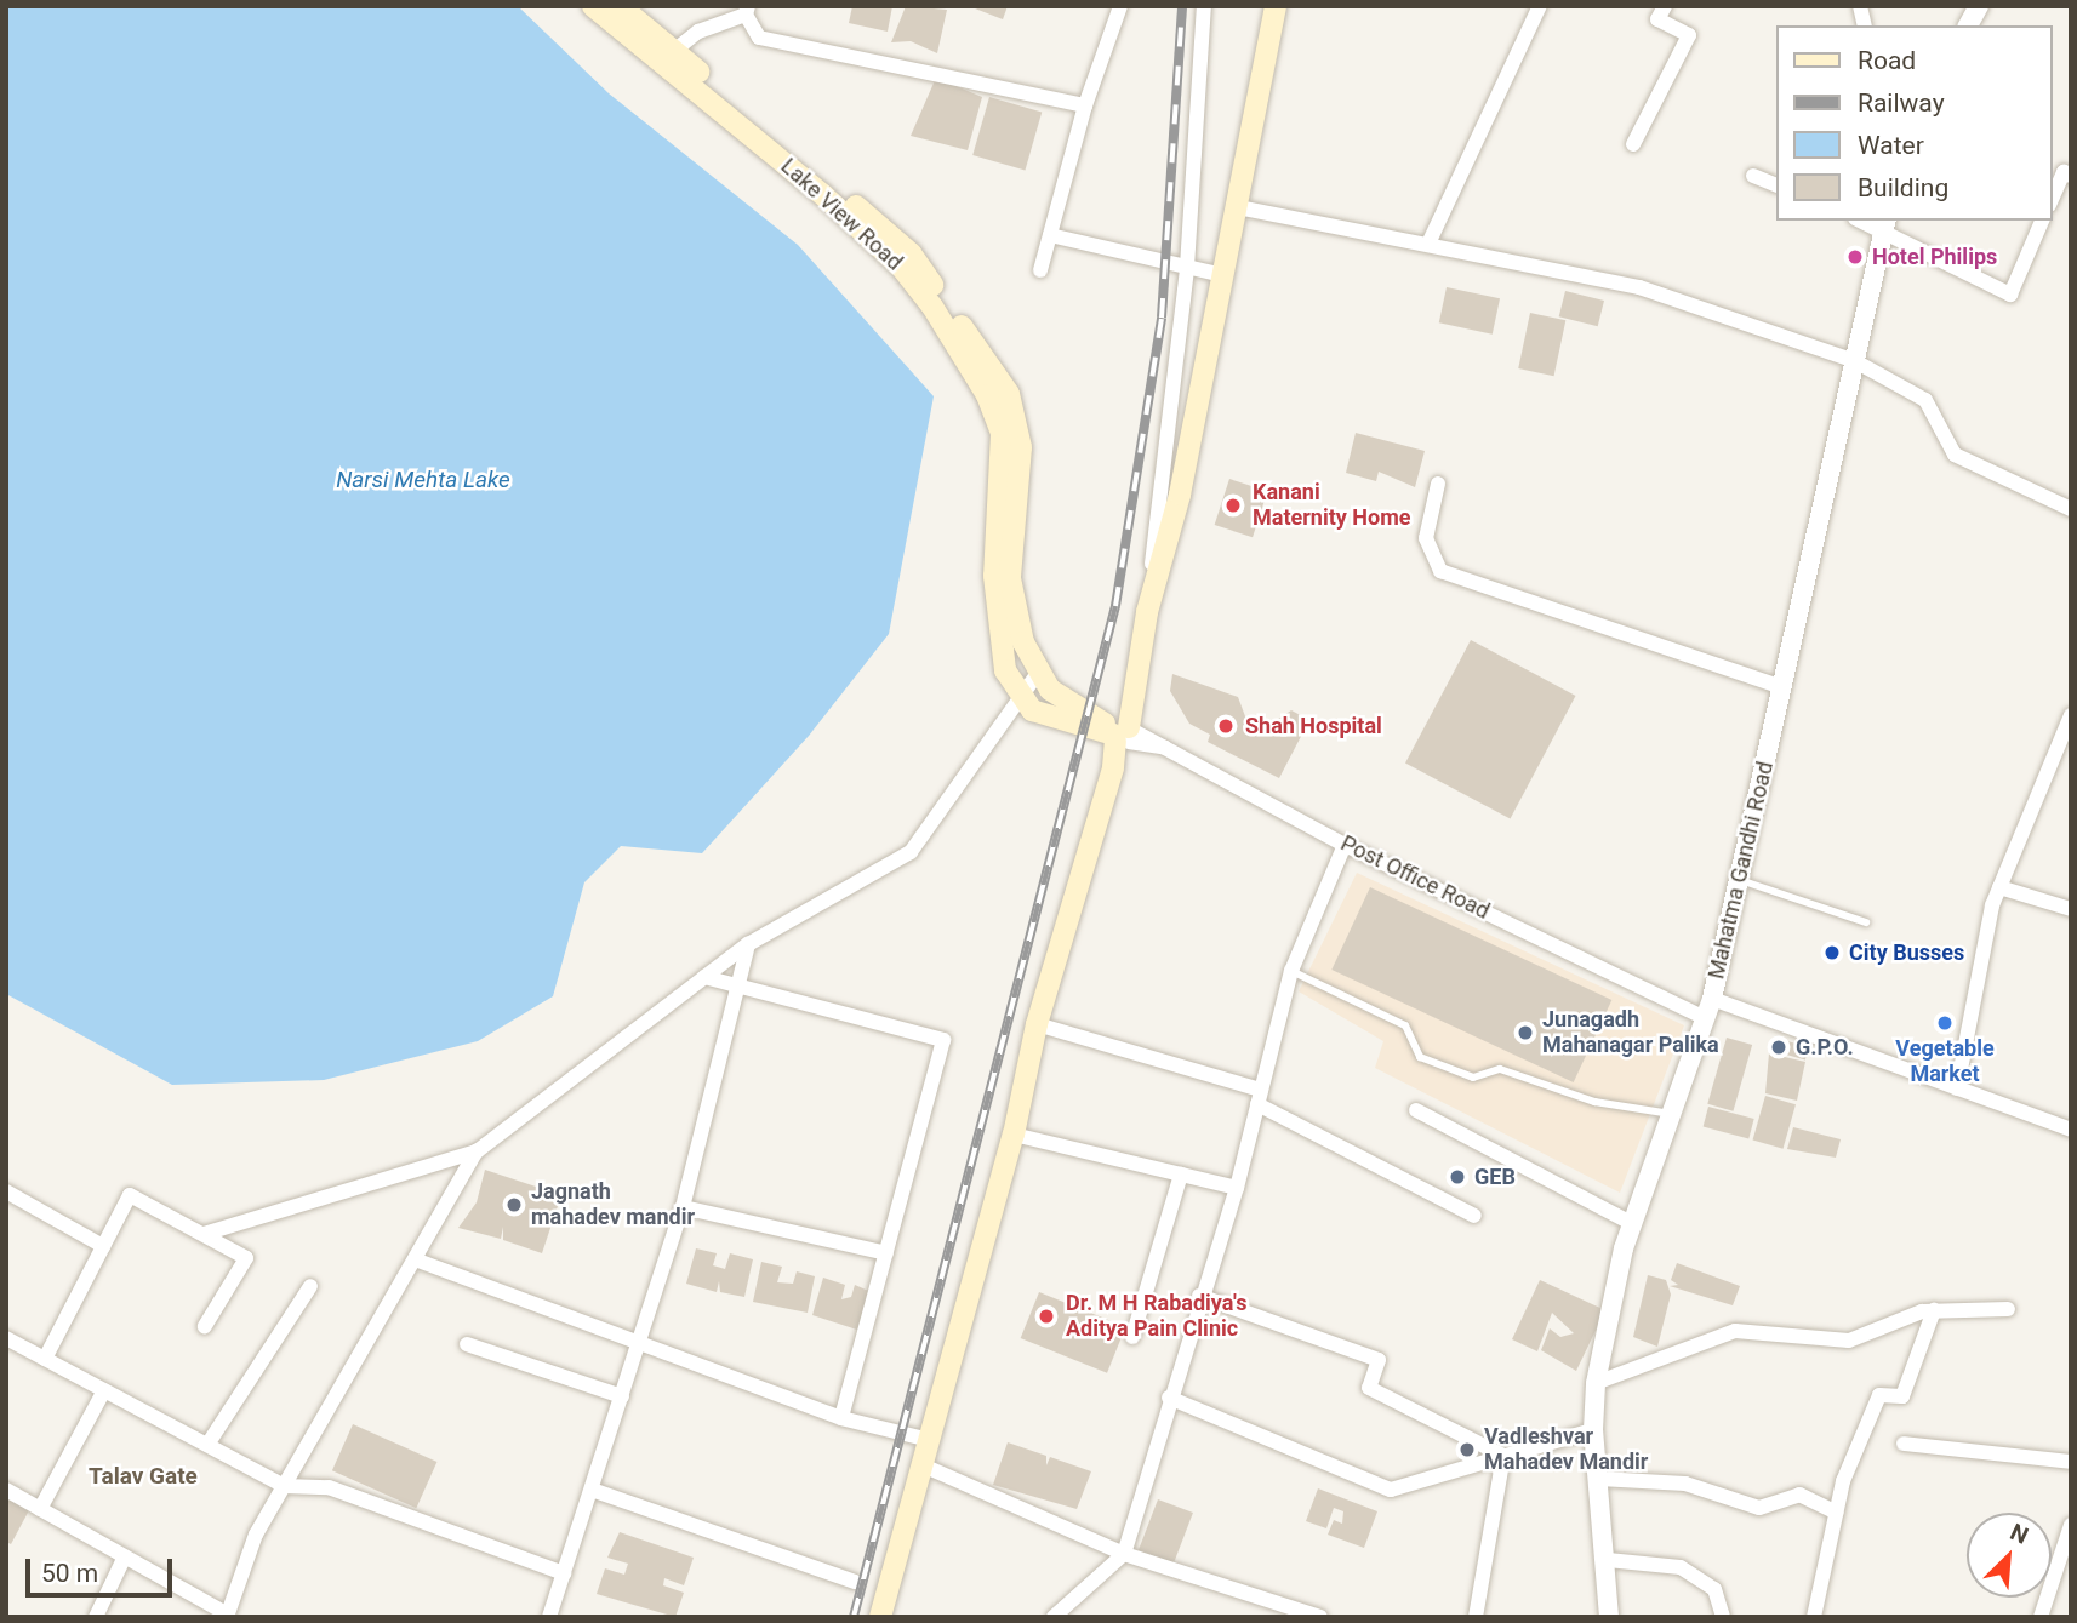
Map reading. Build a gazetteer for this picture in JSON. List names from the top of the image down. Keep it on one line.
{"streets":{"main road":["Lake View Road"],"street":["Mahatma Gandhi Road","Post Office Road"]},"crossings":[["Mahatma Gandhi Road","Post Office Road"]],"districts":["Talav Gate"],"water":["Narsi Mehta Lake"],"places":["Hotel Philips","Kanani Maternity Home","Shah Hospital","City Busses","Vegetable Market","Junagadh Mahanagar Palika","G.P.O.","GEB","Jagnath mahadev mandir","Dr. M H Rabadiya's Aditya Pain Clinic","Vadleshvar Mahadev Mandir"],"legend":["Road","Railway","Water","Building"],"scale_bar":"50 m","north":"top right"}
